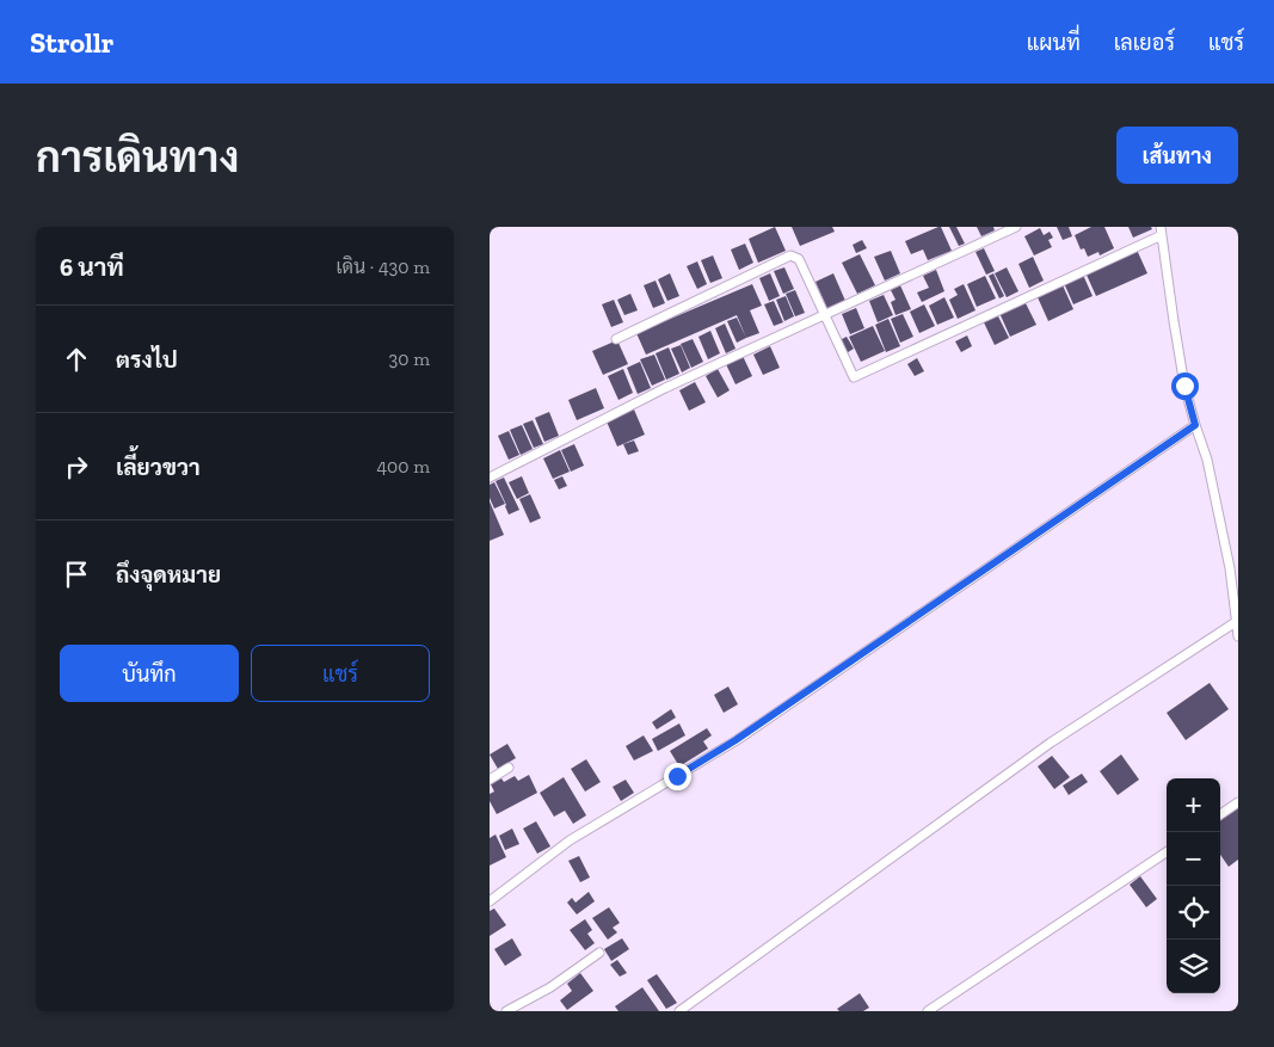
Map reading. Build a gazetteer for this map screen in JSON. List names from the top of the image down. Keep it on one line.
{"page":{"header":"Strollr","nav":["แผนที่","เลเยอร์","แชร์"],"buttons":["เส้นทาง",["บันทึก","แชร์"]],"title":"การเดินทาง","heading":["6 นาที","เดิน · 430 m"],"list":[["ตรงไป","30 m"],["เลี้ยวขวา","400 m"],"ถึงจุดหมาย"],"map_buttons":["+","−"]}}
